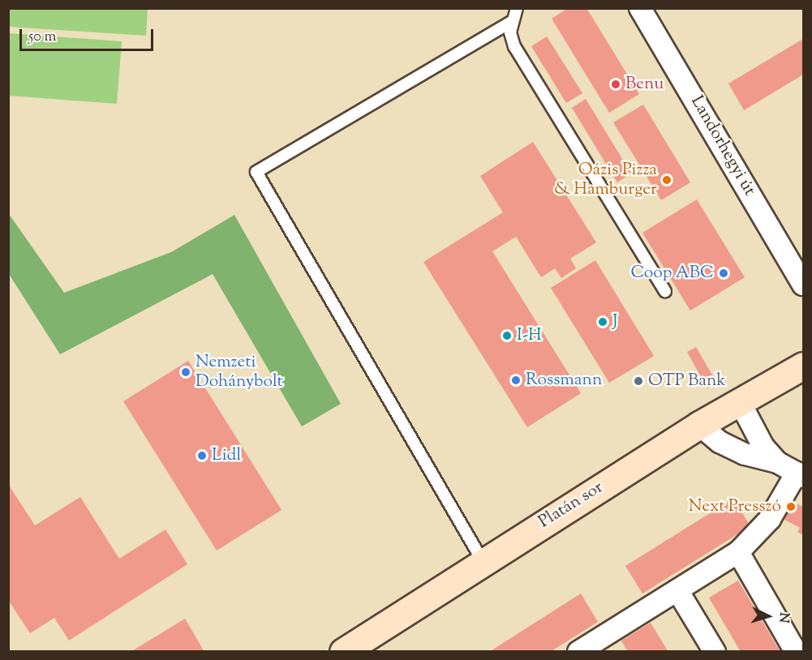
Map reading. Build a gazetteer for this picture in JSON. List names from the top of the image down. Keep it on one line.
{"streets":{"street":["Landorhegyi út","Platán sor"]},"places":["Benu","Oázis Pizza & Hamburger","Coop ABC","J","I-H","Nemzeti Dohánybolt","Rossmann","OTP Bank","Lidl","Next Presszó"],"scale_bar":"50 m","north":"right"}
